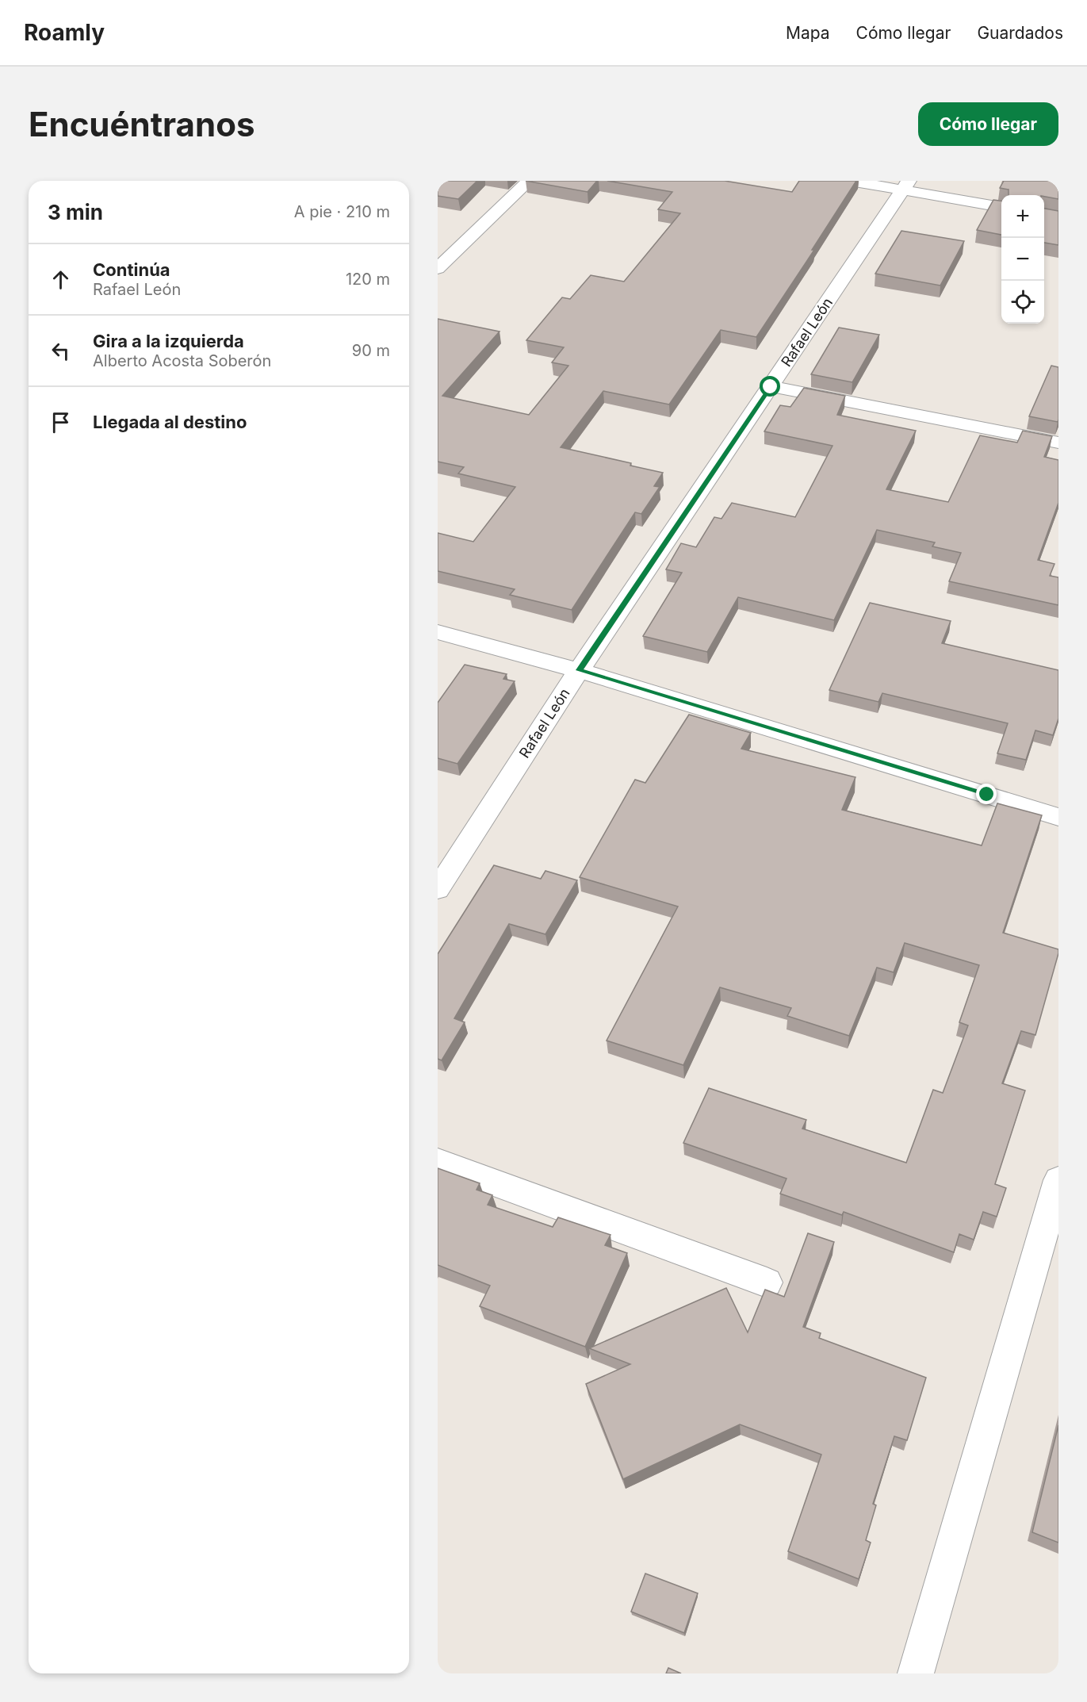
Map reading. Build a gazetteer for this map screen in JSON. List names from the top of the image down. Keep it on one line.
{"streets":{"street":["Rafael León"]},"page":{"header":"Roamly","nav":["Mapa","Cómo llegar","Guardados"],"buttons":"Cómo llegar","title":"Encuéntranos","heading":["3 min","A pie · 210 m"],"map_buttons":["+","−"],"list":[["Continúa","Rafael León","120 m"],["Gira a la izquierda","Alberto Acosta Soberón","90 m"],"Llegada al destino"]}}
